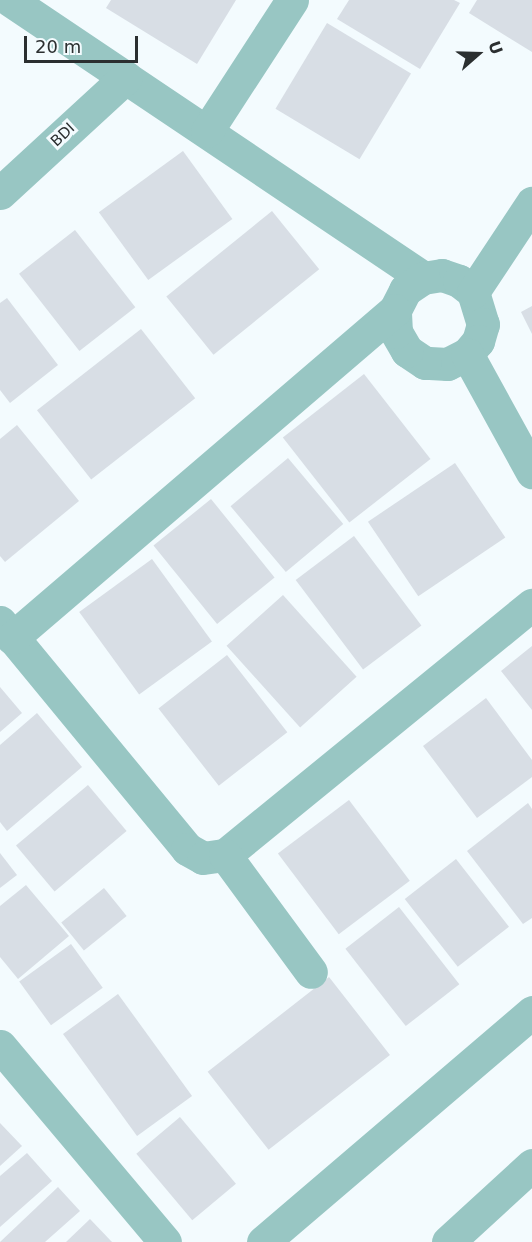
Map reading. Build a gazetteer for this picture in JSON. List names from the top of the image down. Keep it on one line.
{"streets":{"street":["BDI"]},"scale_bar":"20 m","north":"right"}
